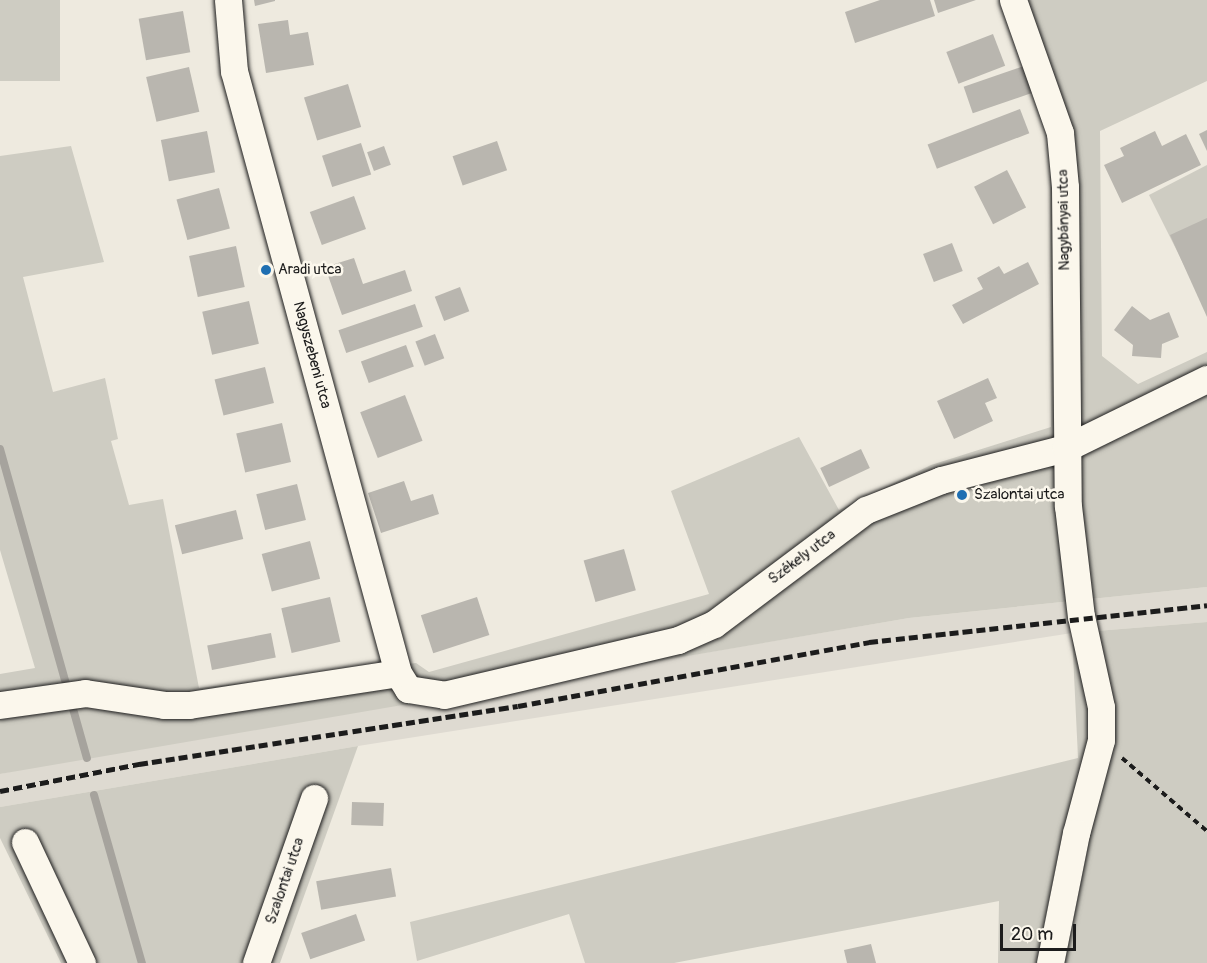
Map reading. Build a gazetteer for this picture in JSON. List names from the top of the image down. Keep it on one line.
{"streets":{"street":["Nagybányai utca","Nagyszebeni utca","Székely utca","Szalontai utca"]},"crossings":[["Nagybányai utca","Székely utca"],["Nagyszebeni utca","Székely utca"]],"places":["Aradi utca","Szalontai utca"],"scale_bar":"20 m"}
